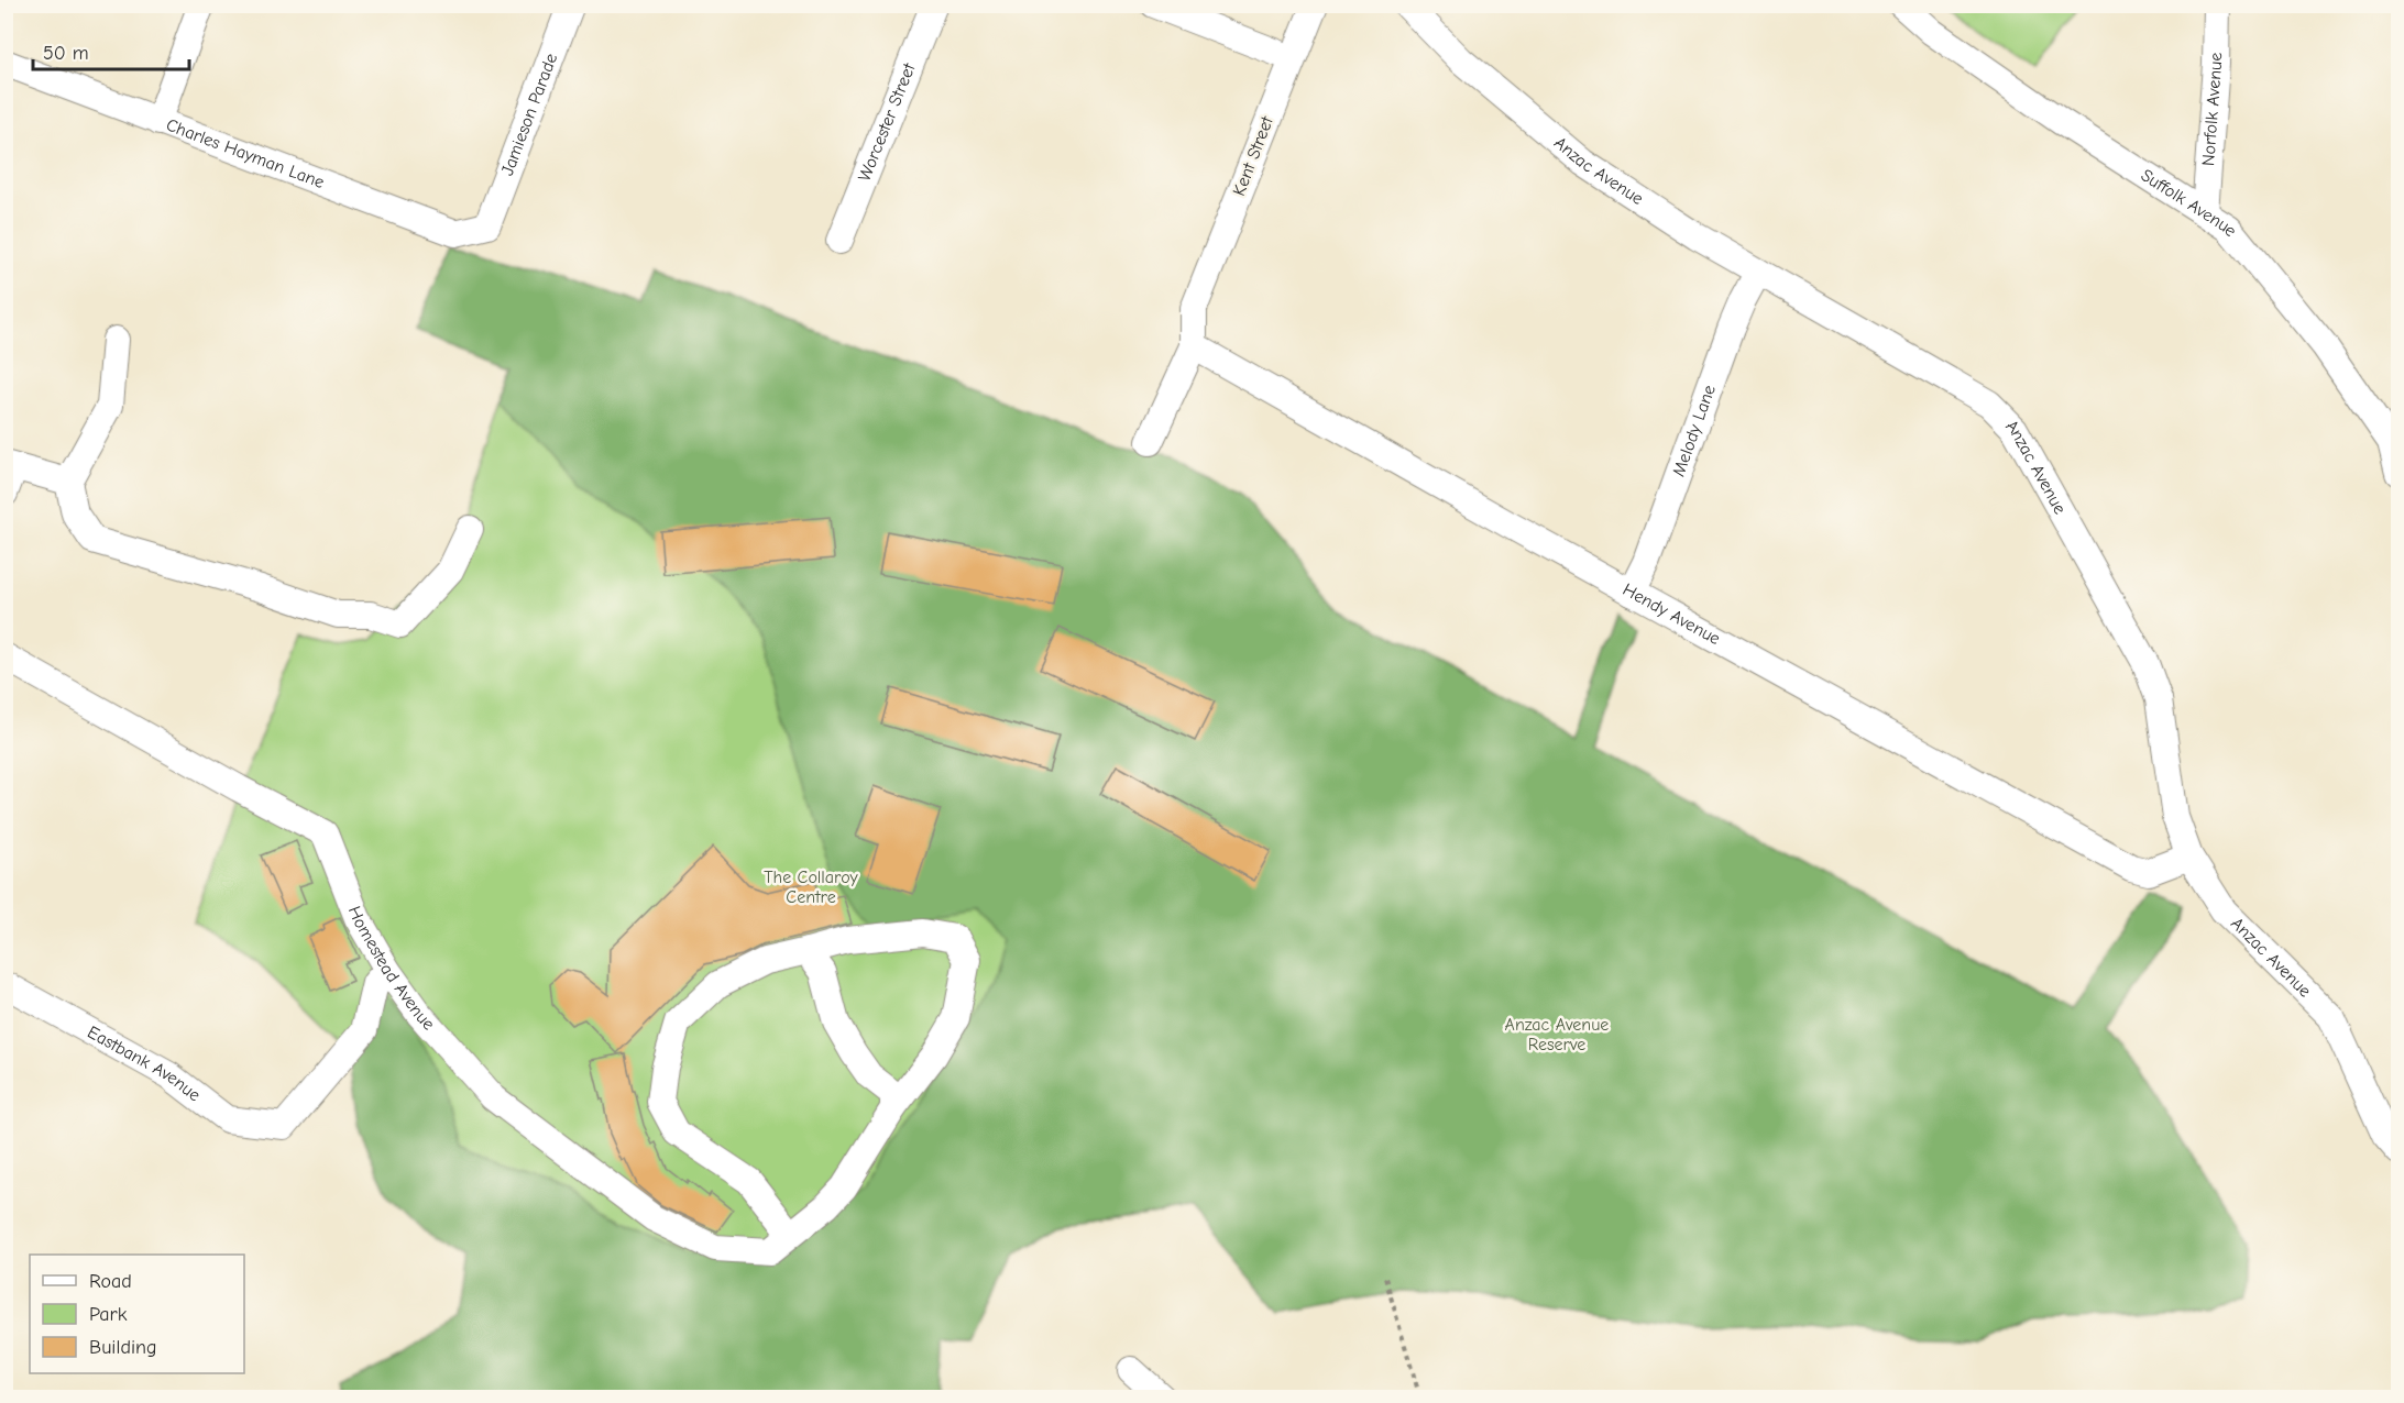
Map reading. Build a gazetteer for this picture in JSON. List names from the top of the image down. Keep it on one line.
{"streets":{"street":["Norfolk Avenue","Jamieson Parade","Worcester Street","Charles Hayman Lane","Kent Street","Anzac Avenue","Suffolk Avenue","Melody Lane","Hendy Avenue","Homestead Avenue","Eastbank Avenue"]},"crossings":[["Norfolk Avenue","Suffolk Avenue"],["Jamieson Parade","Charles Hayman Lane"],["Kent Street","Hendy Avenue"],["Anzac Avenue","Melody Lane"],["Anzac Avenue","Hendy Avenue"],["Melody Lane","Hendy Avenue"],["Homestead Avenue","Eastbank Avenue"]],"parks":["The Collaroy Centre","Anzac Avenue Reserve"],"legend":["Road","Park","Building"],"scale_bar":"50 m"}
